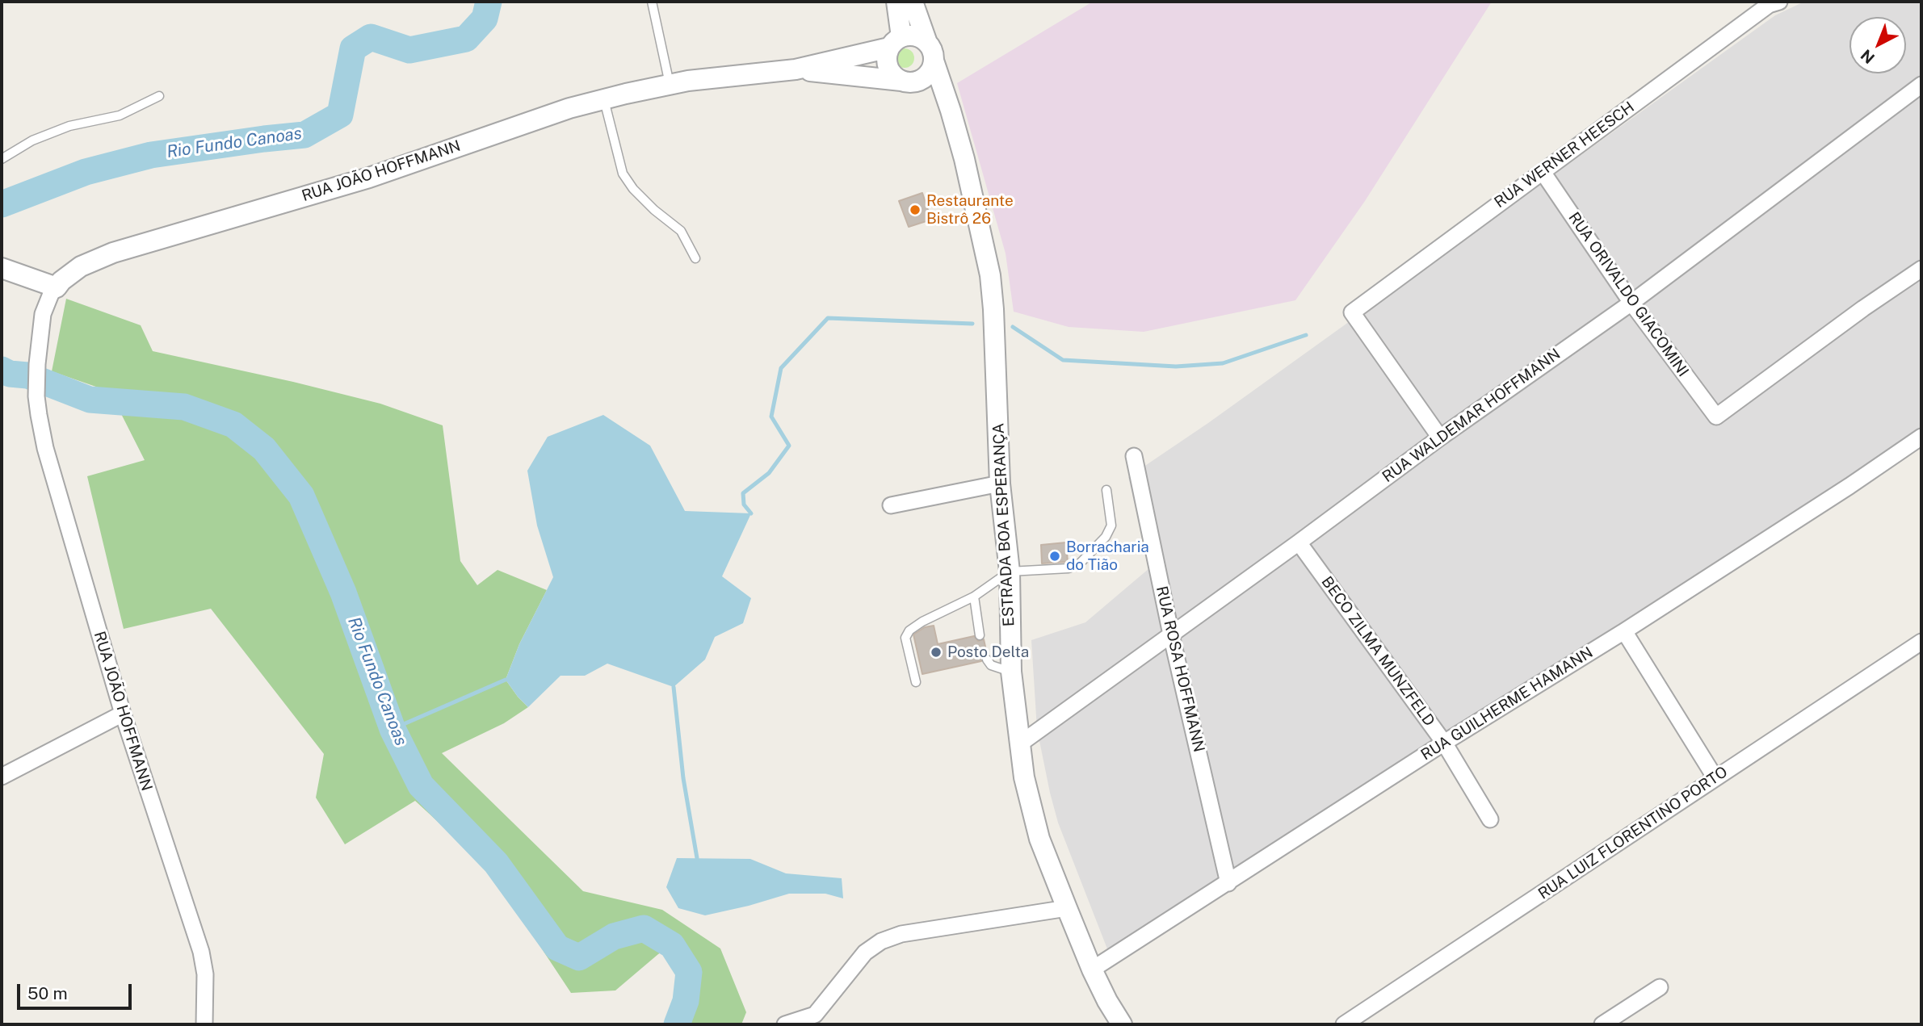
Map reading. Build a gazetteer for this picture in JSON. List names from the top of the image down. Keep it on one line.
{"streets":{"street":["RUA WERNER HEESCH","RUA JOÃO HOFFMANN","RUA ORIVALDO GIACOMINI","RUA WALDEMAR HOFFMANN","ESTRADA BOA ESPERANÇA","BECO ZILMA MUNZFELD","RUA ROSA HOFFMANN","RUA GUILHERME HAMANN","RUA LUIZ FLORENTINO PORTO"]},"crossings":[["RUA WERNER HEESCH","RUA ORIVALDO GIACOMINI"],["RUA WERNER HEESCH","RUA WALDEMAR HOFFMANN"],["RUA JOÃO HOFFMANN","ESTRADA BOA ESPERANÇA"],["RUA ORIVALDO GIACOMINI","RUA WALDEMAR HOFFMANN"],["RUA WALDEMAR HOFFMANN","ESTRADA BOA ESPERANÇA"],["RUA WALDEMAR HOFFMANN","BECO ZILMA MUNZFELD"],["RUA WALDEMAR HOFFMANN","RUA ROSA HOFFMANN"],["ESTRADA BOA ESPERANÇA","RUA GUILHERME HAMANN"],["BECO ZILMA MUNZFELD","RUA GUILHERME HAMANN"],["RUA ROSA HOFFMANN","RUA GUILHERME HAMANN"]],"water":["Rio Fundo Canoas"],"places":["Restaurante Bistrô 26","Borracharia do Tião","Posto Delta"],"scale_bar":"50 m","north":"bottom left"}
